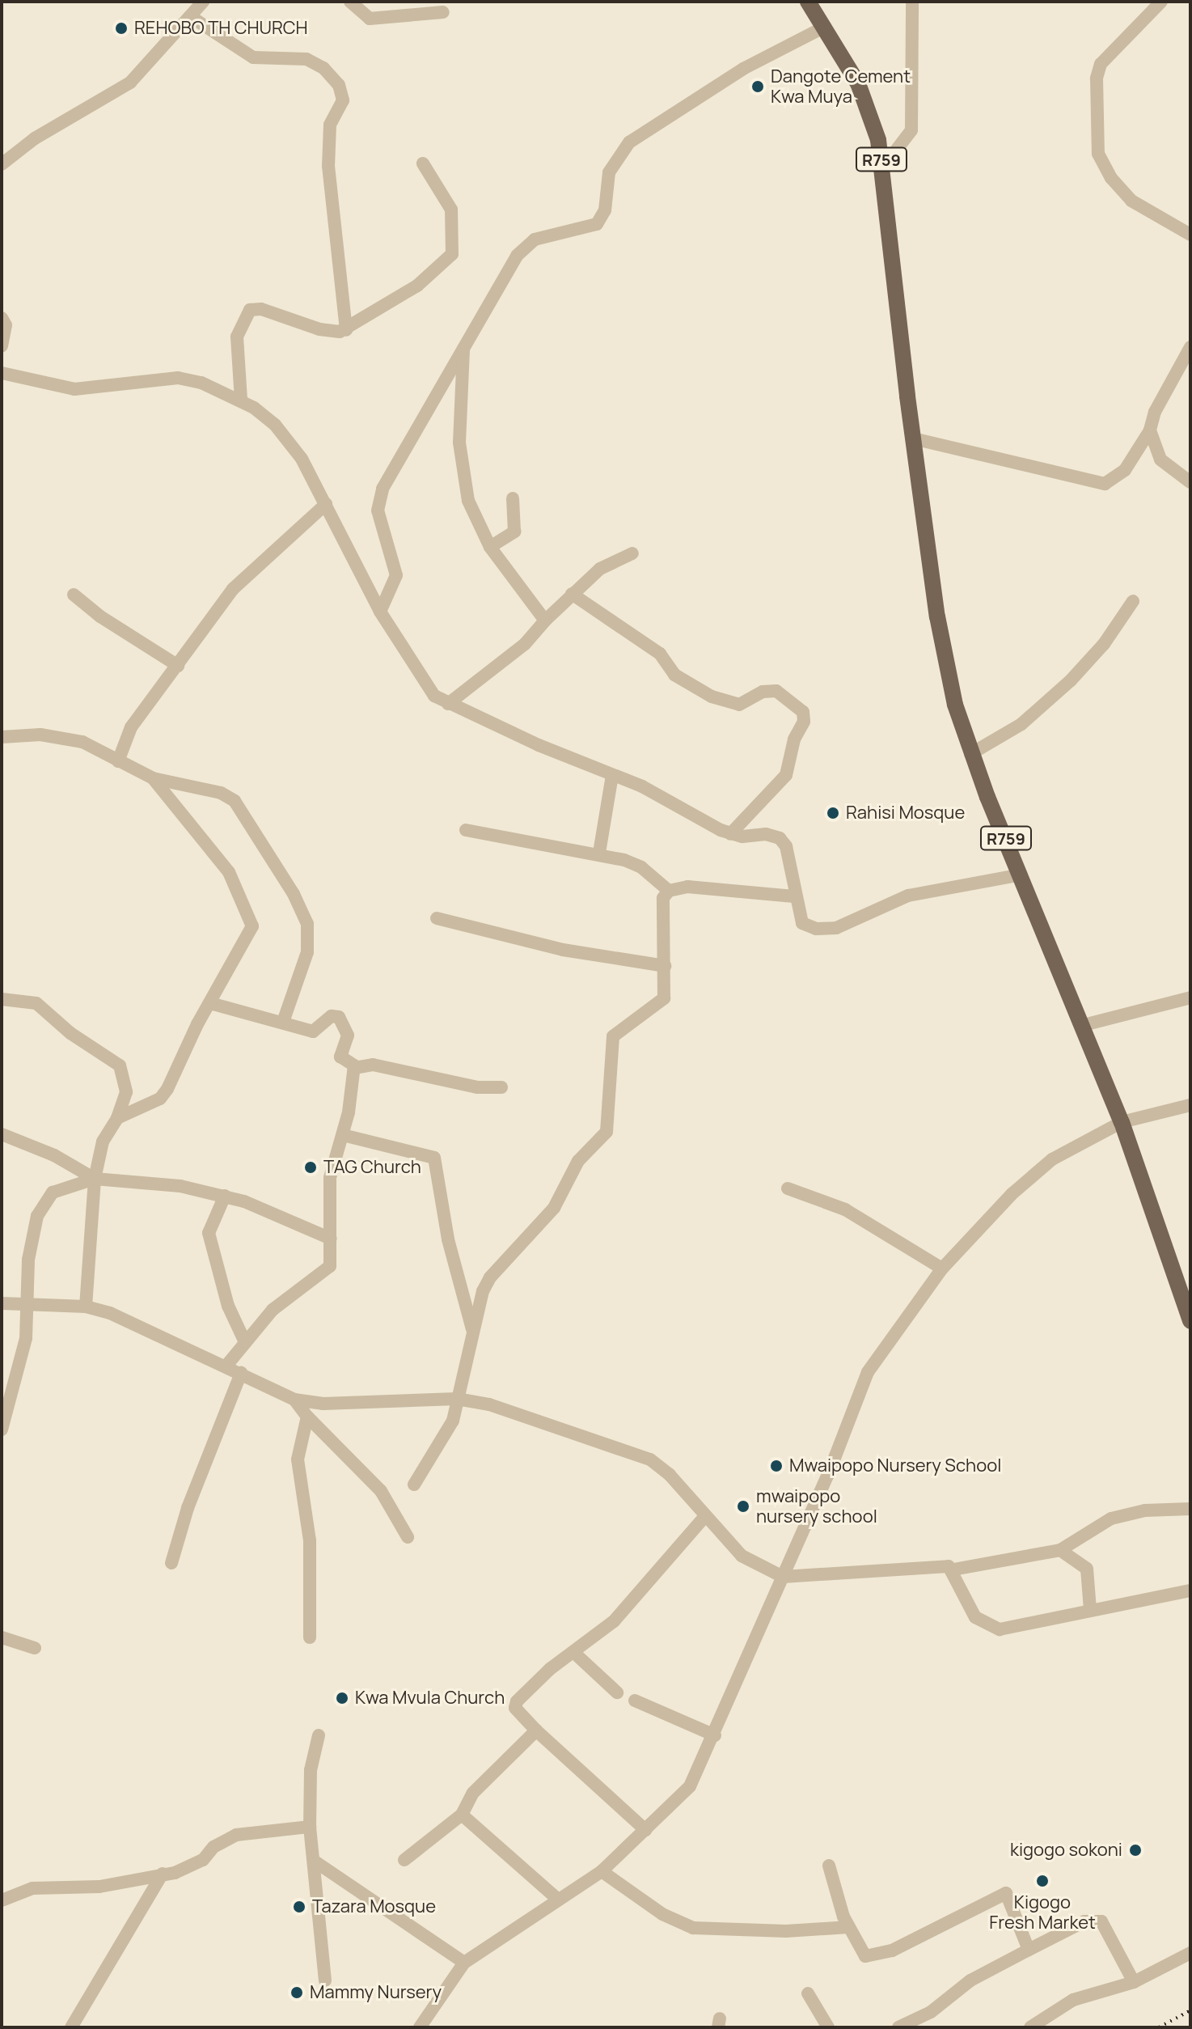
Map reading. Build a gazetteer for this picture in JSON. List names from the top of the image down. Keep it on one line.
{"streets":{"main road":["R759"]},"places":["REHOBO TH CHURCH","Dangote Cement Kwa Muya","Rahisi Mosque","TAG Church","Mwaipopo Nursery School","mwaipopo nursery school","Kwa Mvula Church","kigogo sokoni","Kigogo Fresh Market","Tazara Mosque","Mammy Nursery"]}
